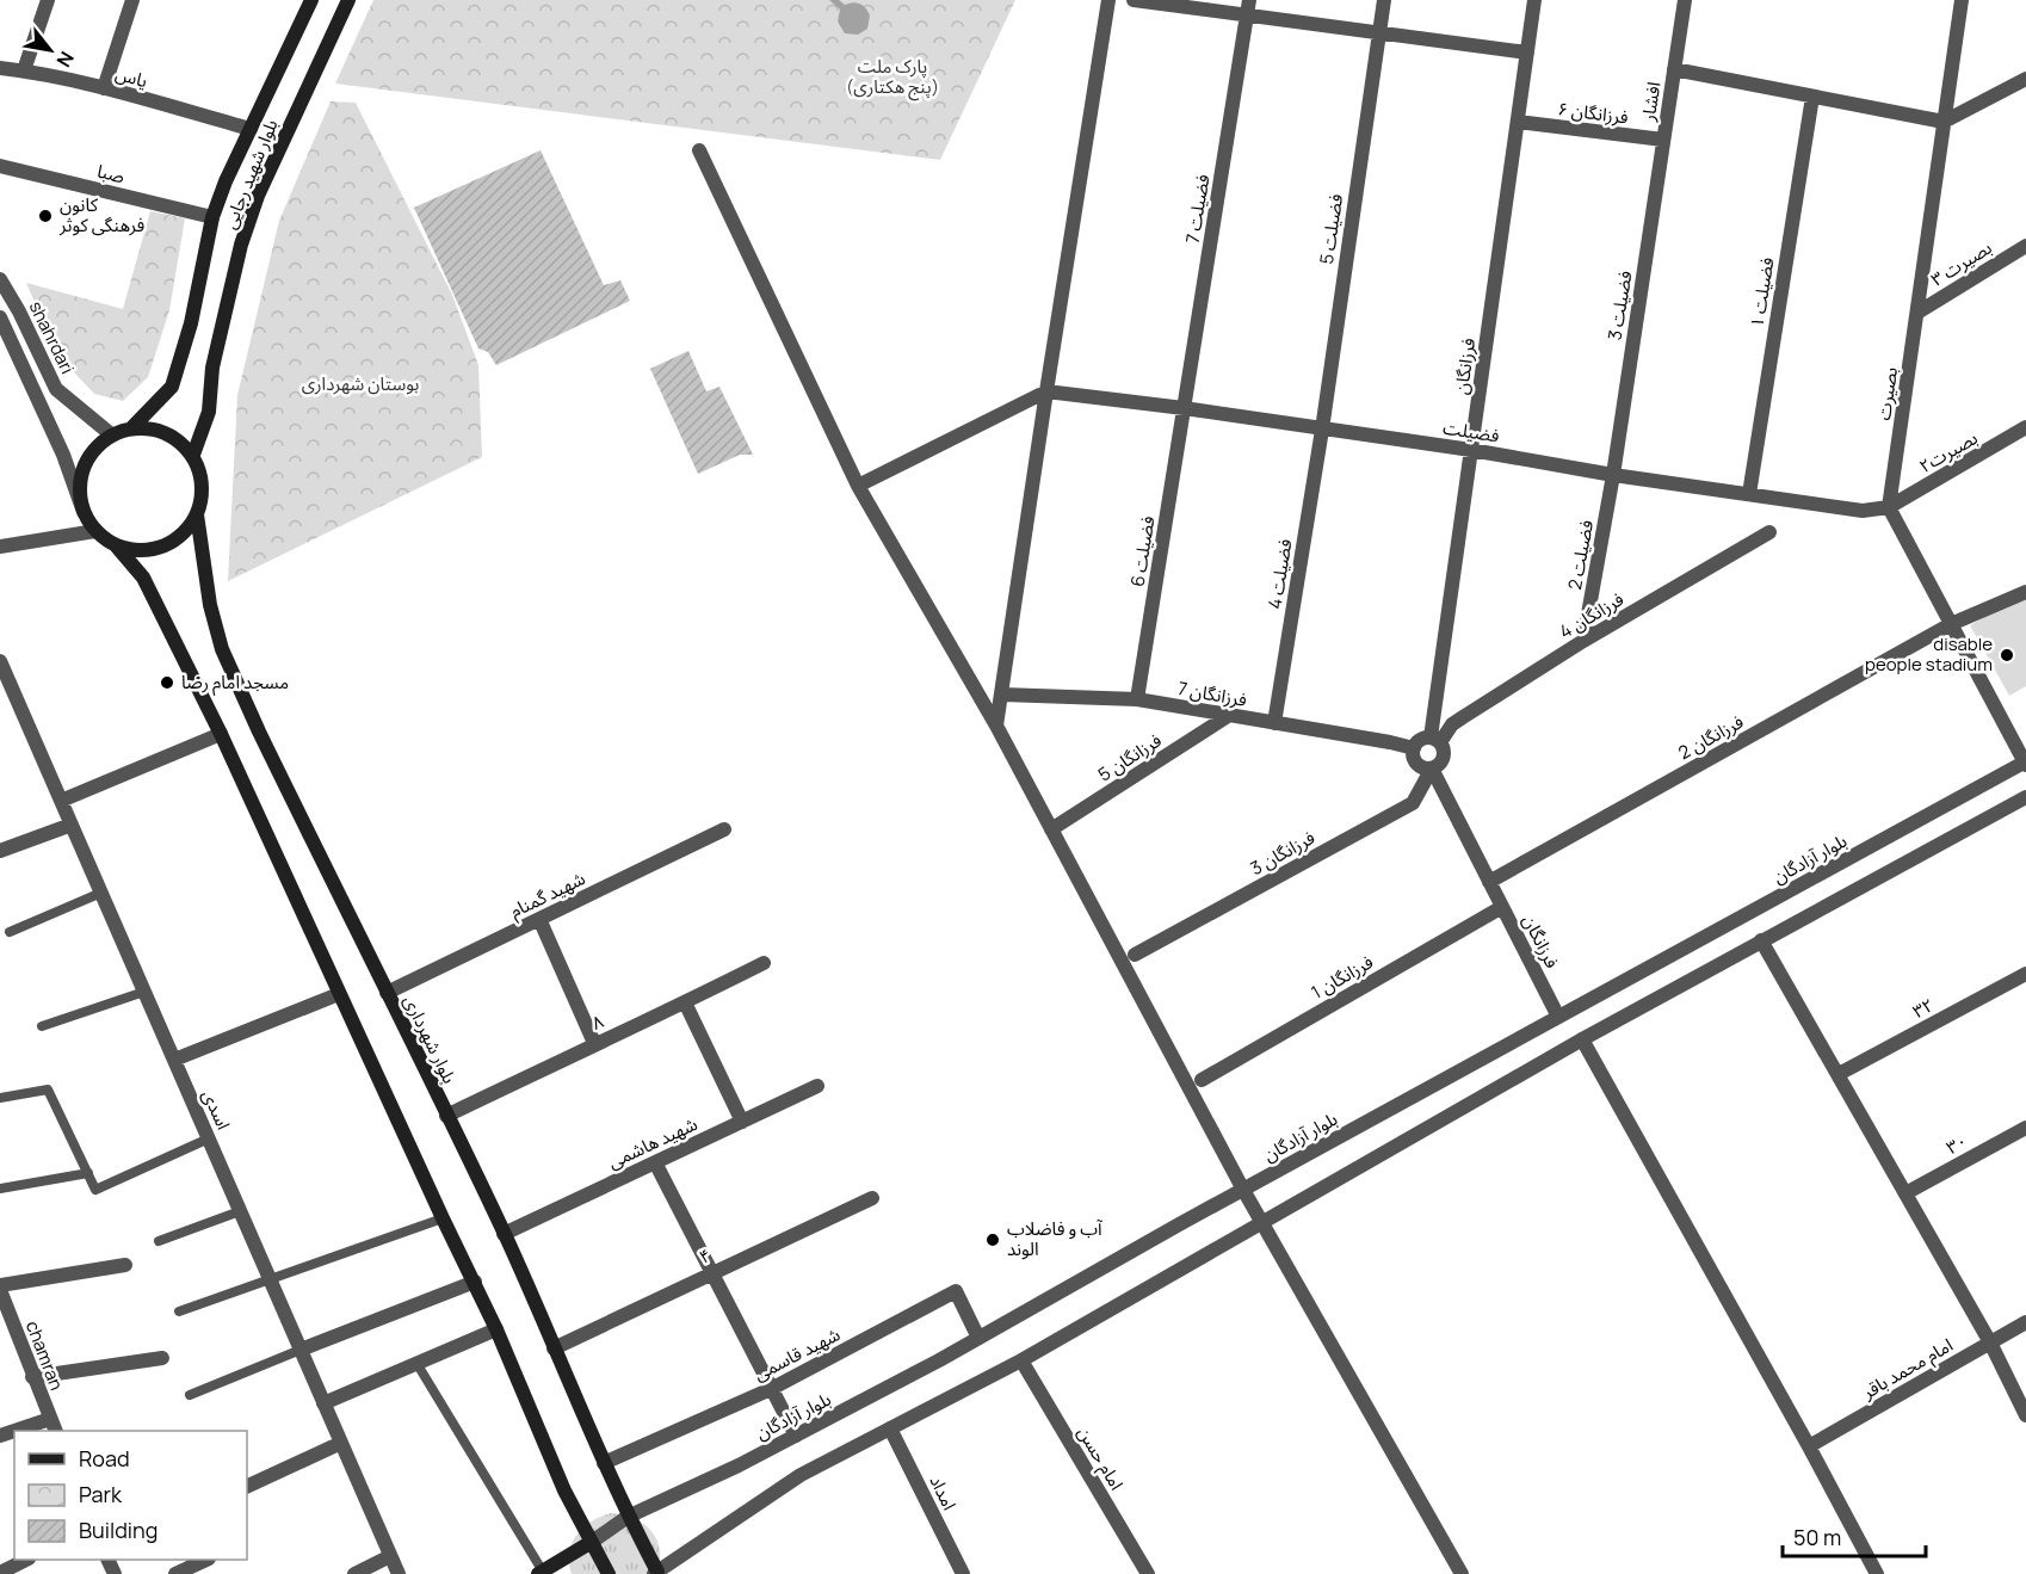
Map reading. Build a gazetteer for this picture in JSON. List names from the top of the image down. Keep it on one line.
{"streets":{"main road":["بلوار شهید رجایی","بلوار شهرداری"],"street":["یاس","افشار","فرزانگان ۶","صبا","فضیلت 7","فضیلت 5","بصیرت ۳","فضیلت ۱","فضیلت 3","shahrdari","فرزانگان","بصیرت","فضیلت","بصیرت۲","فضیلت 6","فضیلت 2","فضیلت 4","فرزانگان 4","فرزانگان 7","فرزانگان 2","فرزانگان 5","فرزانگان 3","بلوار آزادگان","شهید گمنام","فرزانگان 1","۳۲","۸","اسدی","شهید هاشمی","۳۰","۴","شهید قاسمی","chamran","امام محمد باقر","امام حسن","امداد"]},"crossings":[["یاس","بلوار شهید رجایی"],["افشار","فرزانگان ۶"],["افشار","فضیلت 3"],["فرزانگان ۶","فضیلت 3"],["فرزانگان ۶","فرزانگان"],["صبا","بلوار شهید رجایی"],["بلوار شهید رجایی","shahrdari"],["بلوار شهید رجایی","بلوار شهرداری"],["فضیلت 7","فضیلت"],["فضیلت 7","فضیلت 6"],["فضیلت 5","فضیلت"],["فضیلت 5","فضیلت 4"],["بصیرت ۳","بصیرت"],["فضیلت ۱","فضیلت"],["فضیلت 3","فضیلت"],["فضیلت 3","فضیلت 2"],["shahrdari","بلوار شهرداری"],["فرزانگان","فضیلت"],["فرزانگان","فرزانگان 4"],["فرزانگان","فرزانگان 7"],["فرزانگان","فرزانگان 2"],["فرزانگان","فرزانگان 3"],["فرزانگان","بلوار آزادگان"],["فرزانگان","فرزانگان 1"],["بصیرت","فضیلت"],["بصیرت","بصیرت۲"],["فضیلت","بصیرت۲"],["فضیلت","فضیلت 6"],["فضیلت","فضیلت 2"],["فضیلت","فضیلت 4"],["فضیلت 6","فرزانگان 7"],["فضیلت 2","فرزانگان 4"],["فضیلت 4","فرزانگان 7"],["فرزانگان 4","فرزانگان 7"],["فرزانگان 4","فرزانگان 3"],["فرزانگان 7","فرزانگان 5"],["فرزانگان 7","فرزانگان 3"],["بلوار آزادگان","بلوار شهرداری"],["بلوار آزادگان","شهید قاسمی"],["شهید گمنام","بلوار شهرداری"],["۸","بلوار شهرداری"],["بلوار شهرداری","شهید هاشمی"],["بلوار شهرداری","۴"],["بلوار شهرداری","شهید قاسمی"]],"parks":["پارک ملت (پنج هکتاری)","بوستان شهرداری"],"places":["کانون فرهنگی کوثر","disable people stadium","مسجد امام رضا","آب و فاضلاب الوند"],"legend":["Road","Park","Building"],"scale_bar":"50 m","north":"bottom right"}
